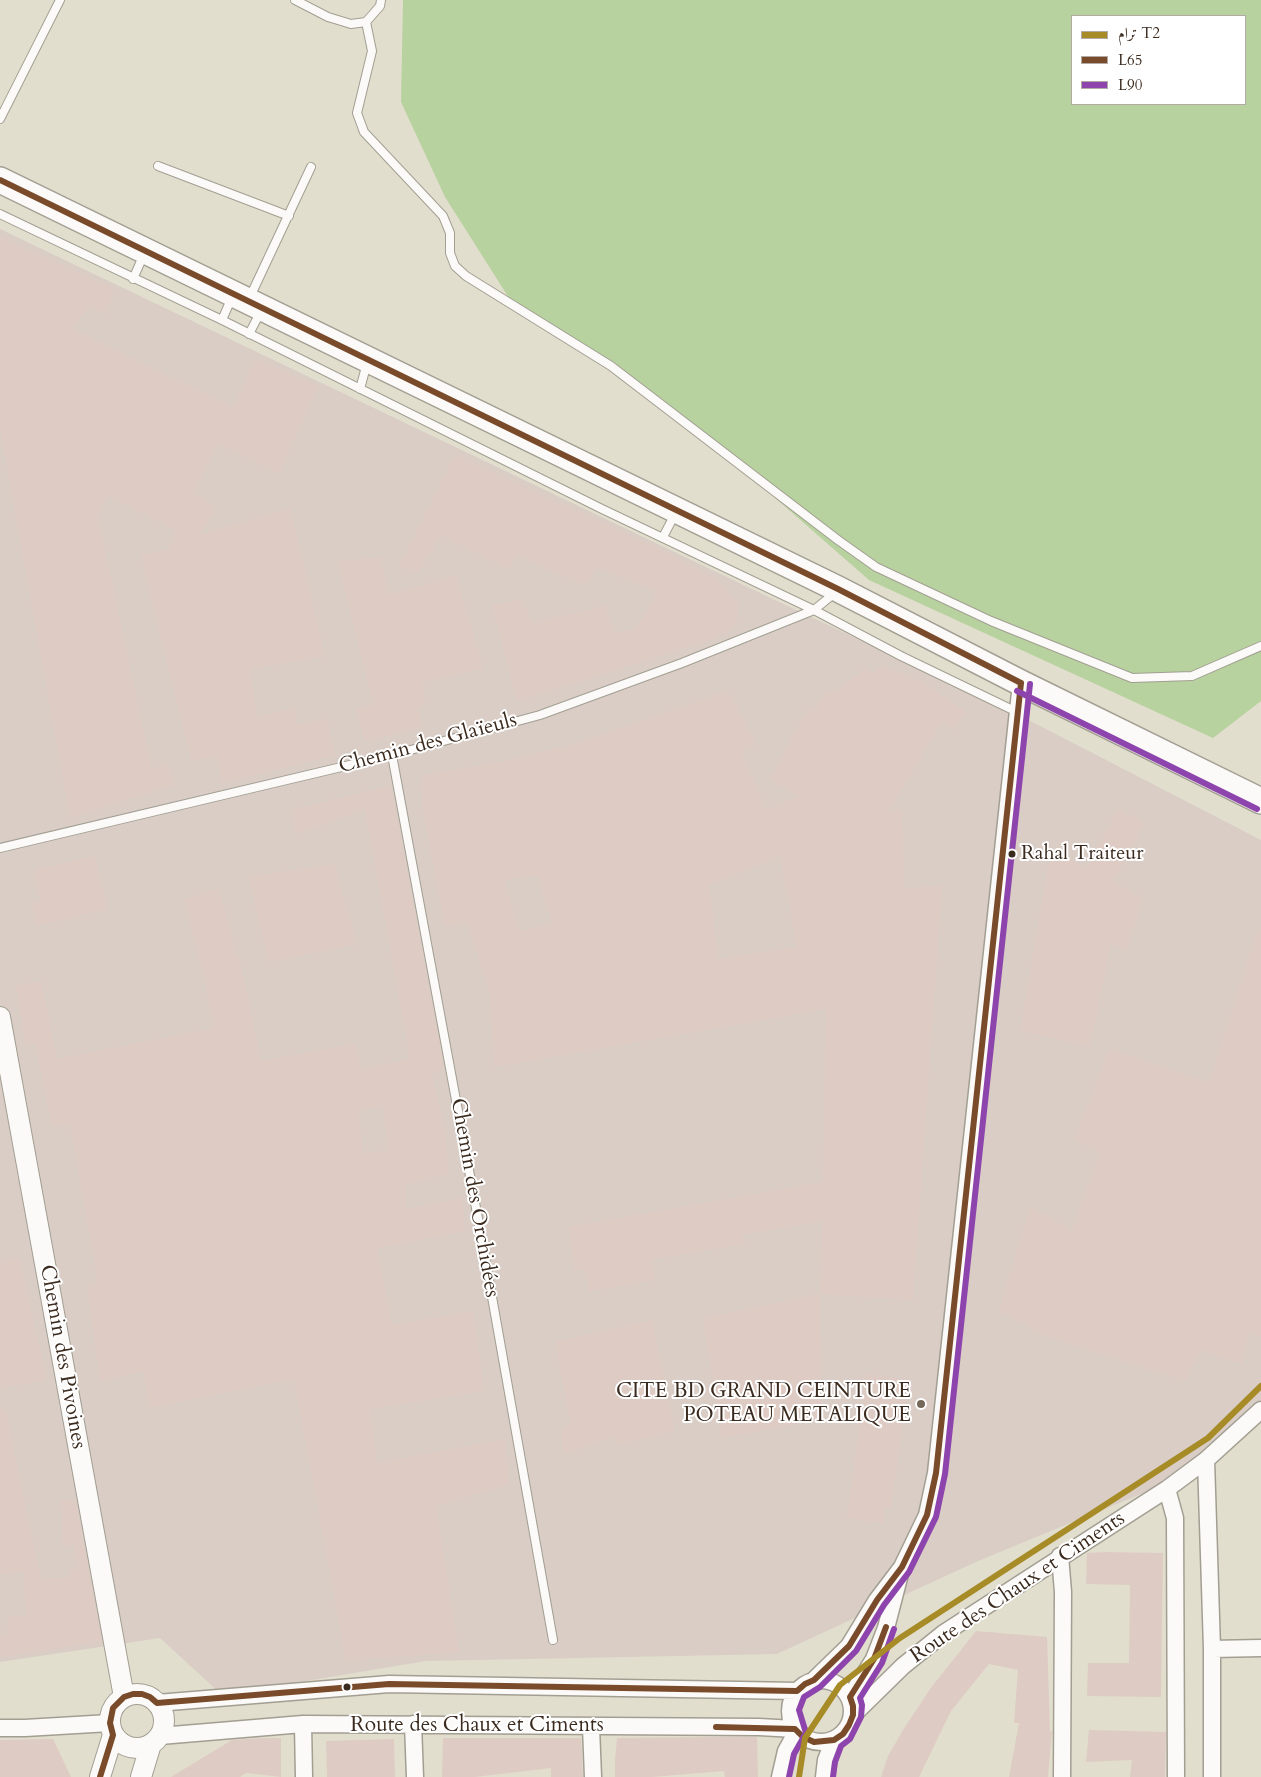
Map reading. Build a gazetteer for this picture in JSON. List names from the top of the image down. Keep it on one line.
{"streets":{"street":["Chemin des Pivoines","Route des Chaux et Ciments"],"lane":["Chemin des Glaïeuls","Chemin des Orchidées"]},"crossings":[["Chemin des Glaïeuls","Chemin des Orchidées"],["Chemin des Pivoines","Route des Chaux et Ciments"]],"places":["Rahal Traiteur","CITE BD GRAND CEINTURE POTEAU METALIQUE"],"lines":["transit line L65","transit line L90","tram line T2"],"legend":["ترام T2","L65","L90"]}
